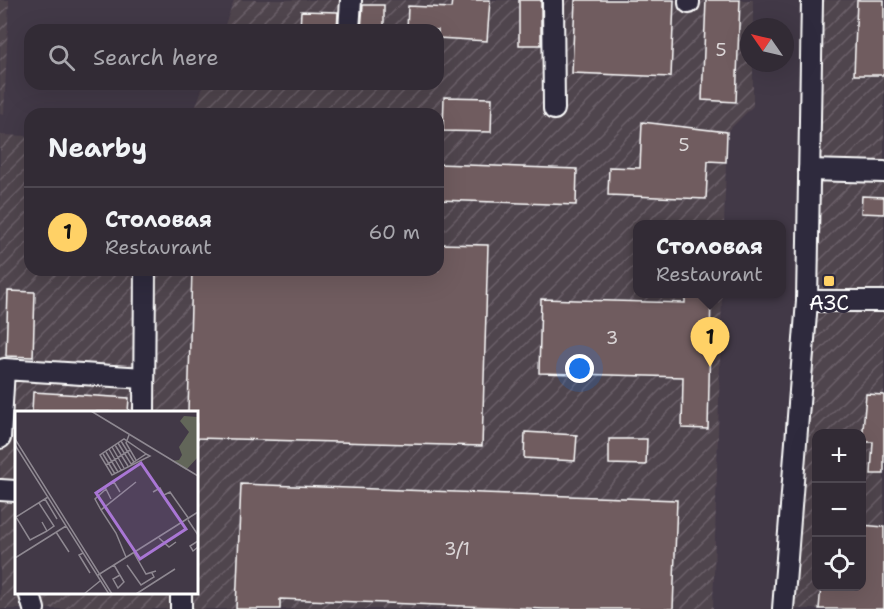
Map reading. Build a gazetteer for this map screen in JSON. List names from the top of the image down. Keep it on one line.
{"places":{"transit":["АЗС"]},"house_numbers":["5","5","3","3/1"],"north":"top left","page":{"search":"Search here","heading":"Nearby","list":[{"mark":"1","name":"Столовая","note":"Restaurant","value":"60 m"}],"popup":["Столовая","Restaurant"],"pins":"1","map_buttons":["+","−"]}}
